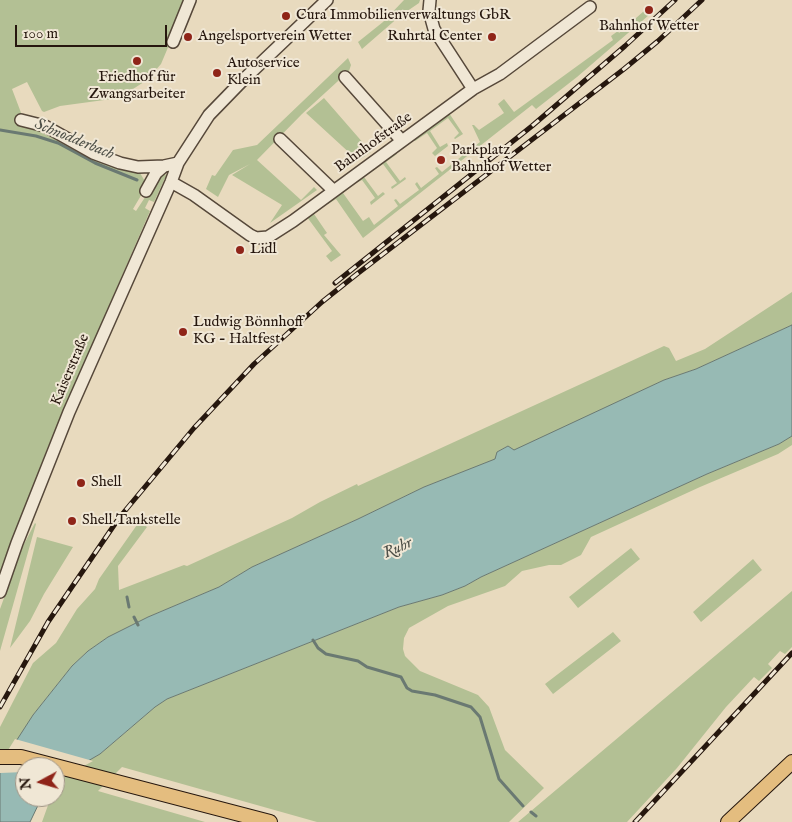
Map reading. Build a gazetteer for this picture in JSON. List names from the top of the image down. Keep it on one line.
{"streets":{"street":["Bahnhofstraße","Kaiserstraße"]},"crossings":[["Bahnhofstraße","Kaiserstraße"]],"water":["Schnodderbach","Ruhr"],"places":["Bahnhof Wetter","Cura Immobilienverwaltungs GbR","Angelsportverein Wetter","Ruhrtal Center","Friedhof für Zwangsarbeiter","Autoservice Klein","Parkplatz Bahnhof Wetter","Lidl","Ludwig Bönnhoff KG - Haltfest","Shell","Shell Tankstelle"],"scale_bar":"100 m","north":"left"}
